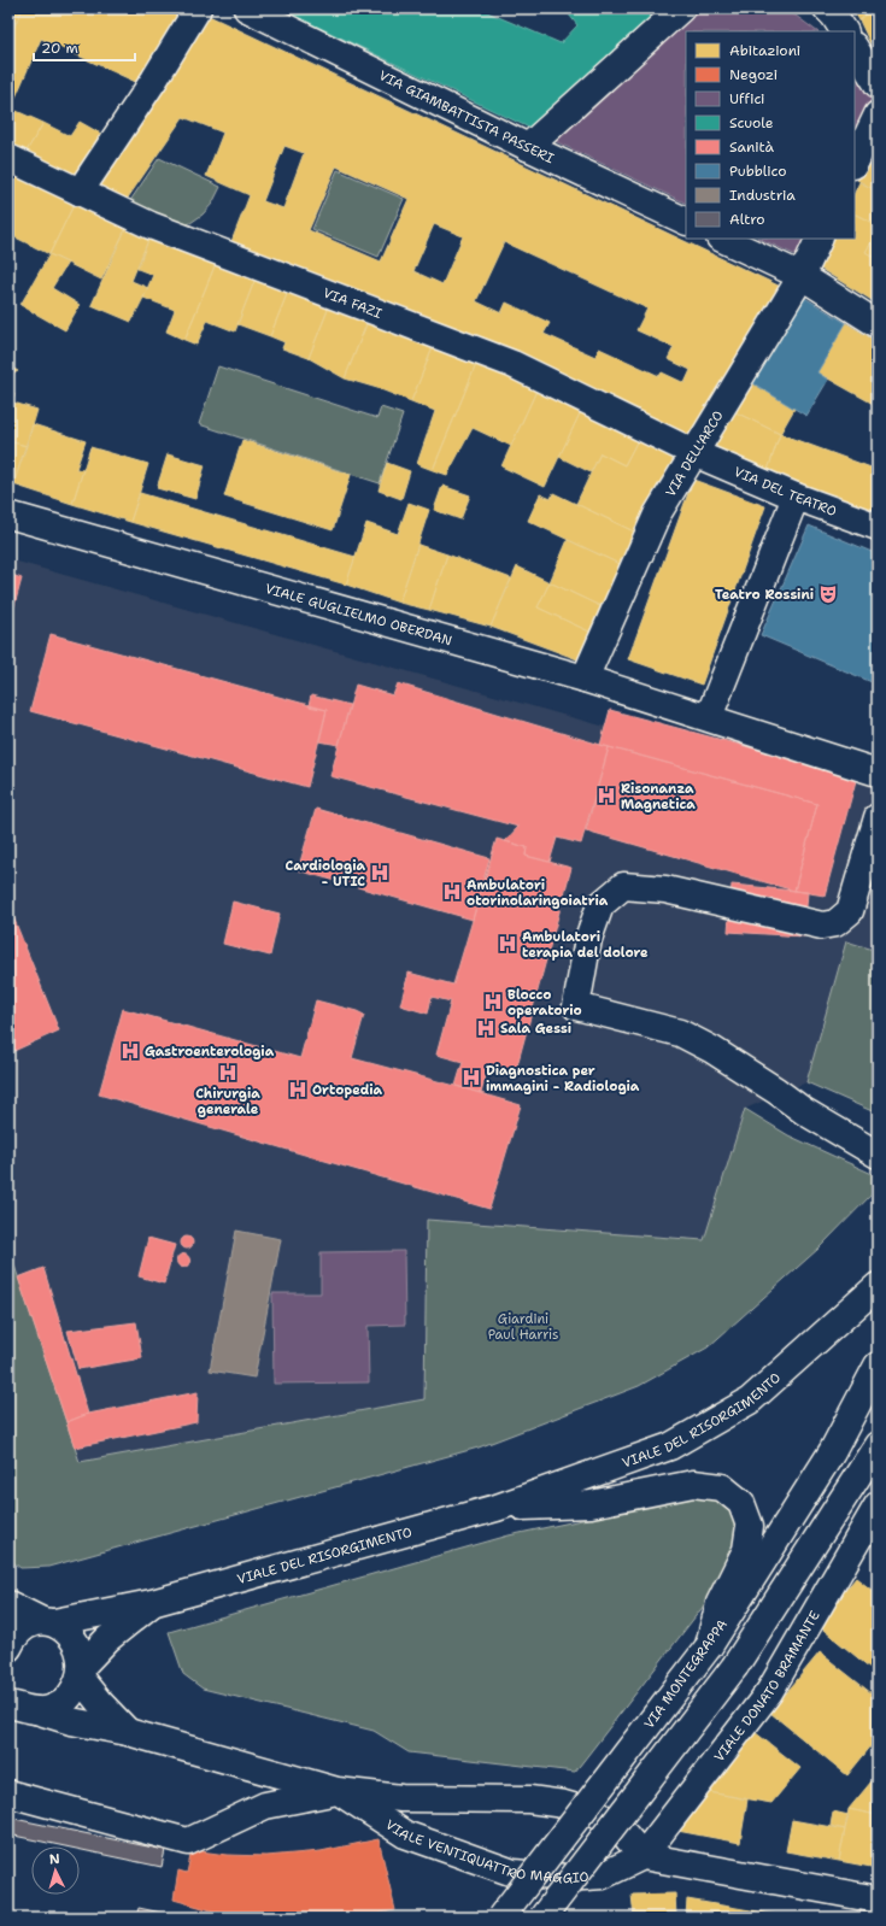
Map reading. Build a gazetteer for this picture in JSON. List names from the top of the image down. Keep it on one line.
{"streets":{"street":["VIA GIAMBATTISTA PASSERI","VIA FAZI","VIA DELL'ARCO","VIA DEL TEATRO","VIALE GUGLIELMO OBERDAN","VIALE DEL RISORGIMENTO","VIA MONTEGRAPPA","VIALE DONATO BRAMANTE","VIALE VENTIQUATTRO MAGGIO"]},"crossings":[["VIA FAZI","VIA DELL'ARCO"],["VIA FAZI","VIA DEL TEATRO"],["VIA DELL'ARCO","VIA DEL TEATRO"],["VIA DELL'ARCO","VIALE GUGLIELMO OBERDAN"],["VIALE DEL RISORGIMENTO","VIA MONTEGRAPPA"],["VIALE DONATO BRAMANTE","VIALE VENTIQUATTRO MAGGIO"]],"parks":["Giardini Paul Harris"],"places":{"theatre":["Teatro Rossini"],"hospital":["Risonanza Magnetica","Cardiologia - UTIC","Ambulatori otorinolaringoiatria","Ambulatori terapia del dolore","Blocco operatorio","Sala Gessi","Gastroenterologia","Chirurgia generale","Diagnostica per immagini - Radiologia","Ortopedia"]},"legend":["Abitazioni","Negozi","Uffici","Scuole","Sanità","Pubblico","Industria","Altro"],"scale_bar":"20 m","north":"top"}
